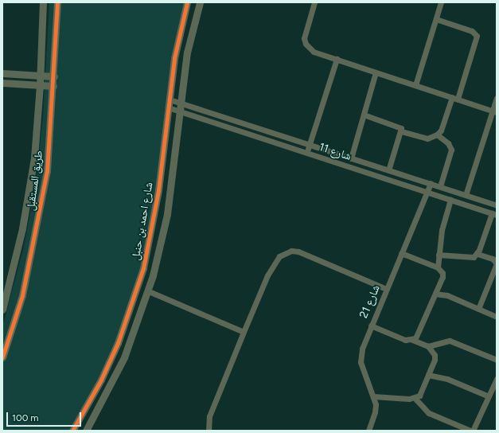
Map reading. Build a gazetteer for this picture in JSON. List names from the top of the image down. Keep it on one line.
{"streets":{"street":["شارع 11","طريق المستقبل","شارع احمد بن حنبل","شارع 21"]},"crossings":[["شارع 11","شارع احمد بن حنبل"],["شارع 11","شارع 21"]],"scale_bar":"100 m"}
